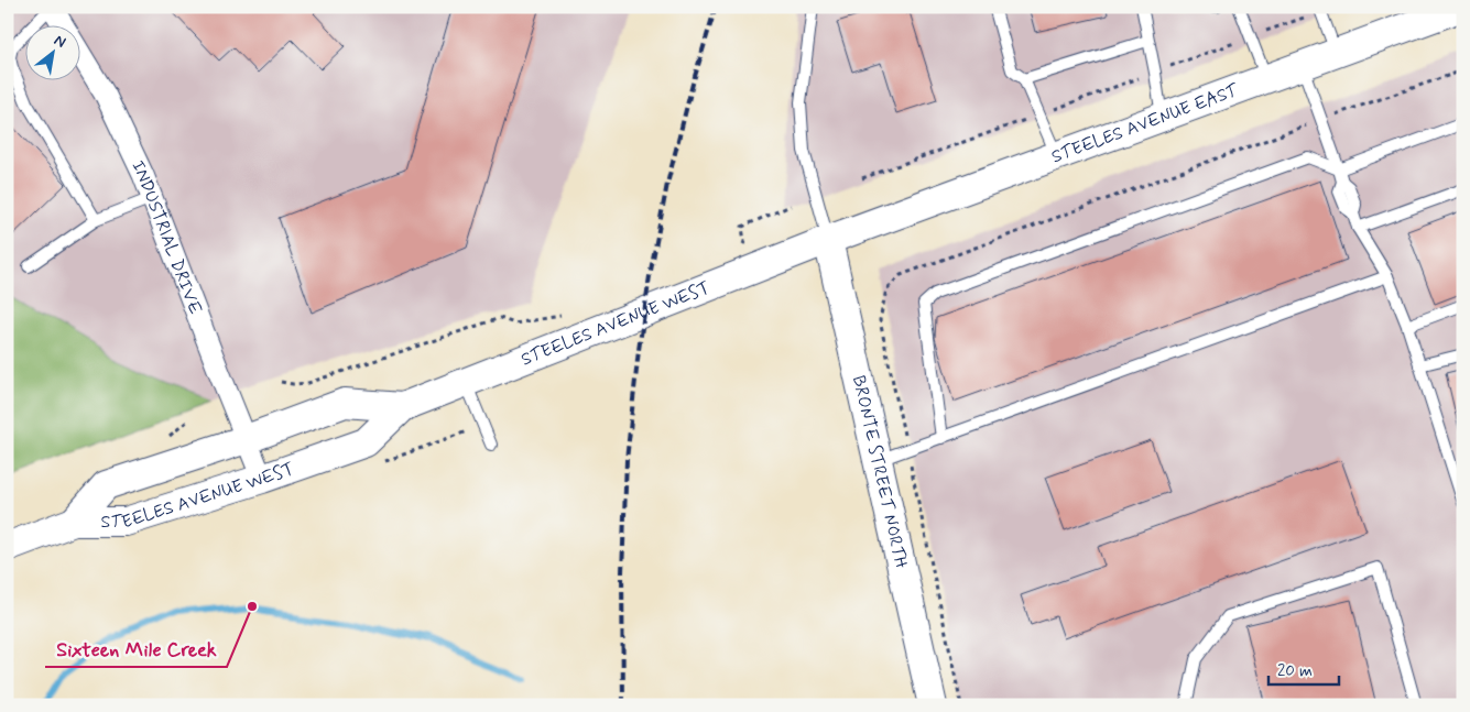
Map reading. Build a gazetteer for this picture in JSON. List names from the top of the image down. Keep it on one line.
{"streets":{"main road":["STEELES AVENUE EAST","STEELES AVENUE WEST","BRONTE STREET NORTH"],"street":["INDUSTRIAL DRIVE"]},"crossings":[["STEELES AVENUE EAST","STEELES AVENUE WEST"],["STEELES AVENUE EAST","BRONTE STREET NORTH"],["INDUSTRIAL DRIVE","STEELES AVENUE WEST"],["STEELES AVENUE WEST","BRONTE STREET NORTH"]],"places":["Sixteen Mile Creek"],"scale_bar":"20 m","north":"top right"}
